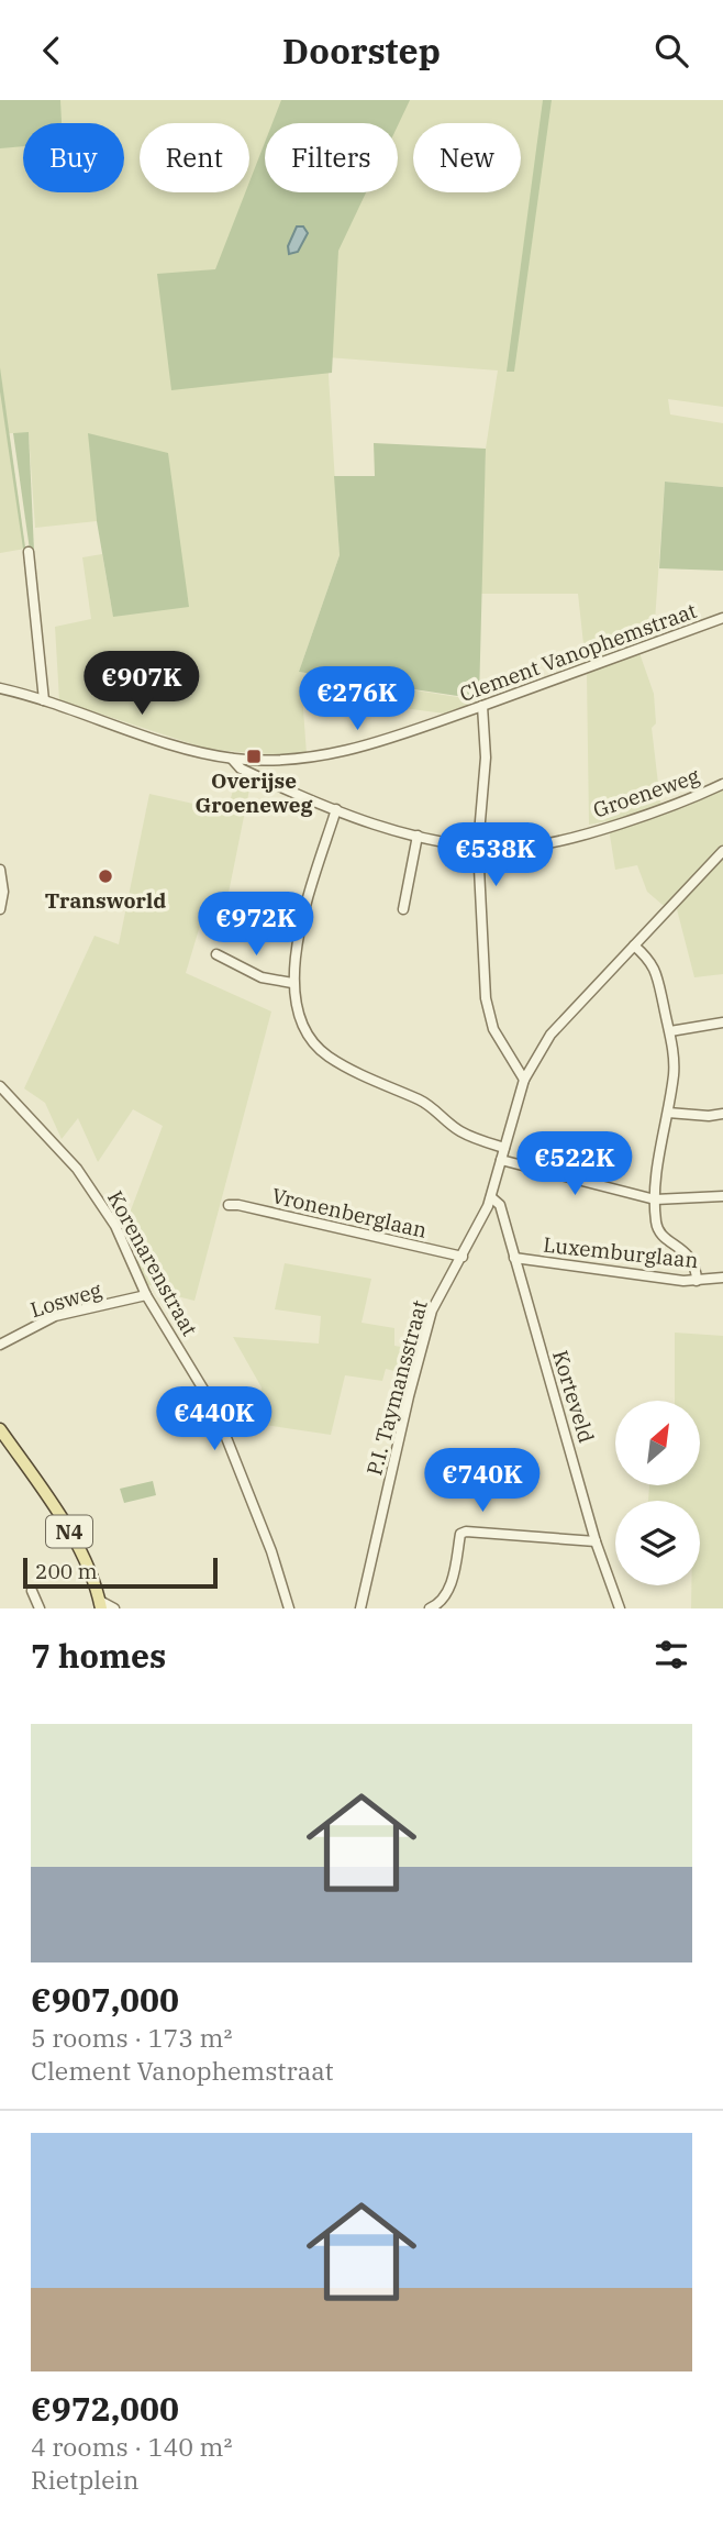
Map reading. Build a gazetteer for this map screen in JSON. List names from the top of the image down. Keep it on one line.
{"streets":{"main road":["N4"],"street":["Clement Vanophemstraat","Groeneweg","Vronenberglaan","Luxemburglaan","Korenarenstraat","Losweg","P.I. Taymansstraat","Korteveld"]},"crossings":[["Clement Vanophemstraat","Groeneweg"],["Vronenberglaan","P.I. Taymansstraat"],["Luxemburglaan","Korteveld"],["Korenarenstraat","Losweg"],["P.I. Taymansstraat","Korteveld"]],"places":{"transit":["Overijse Groeneweg"],"other":["Transworld"]},"scale_bar":"200 m","north":"top right","page":{"header":"Doorstep","chip":["Buy","Rent","Filters","New"],"price":["€907K","€276K","€538K","€972K","€522K","€440K","€740K"],"scale":"200 m","heading":"7 homes","list":[{"name":"€907,000","note":"5 rooms · 173 m² · Clement Vanophemstraat"},{"name":"€972,000","note":"4 rooms · 140 m² · Rietplein"}]}}
